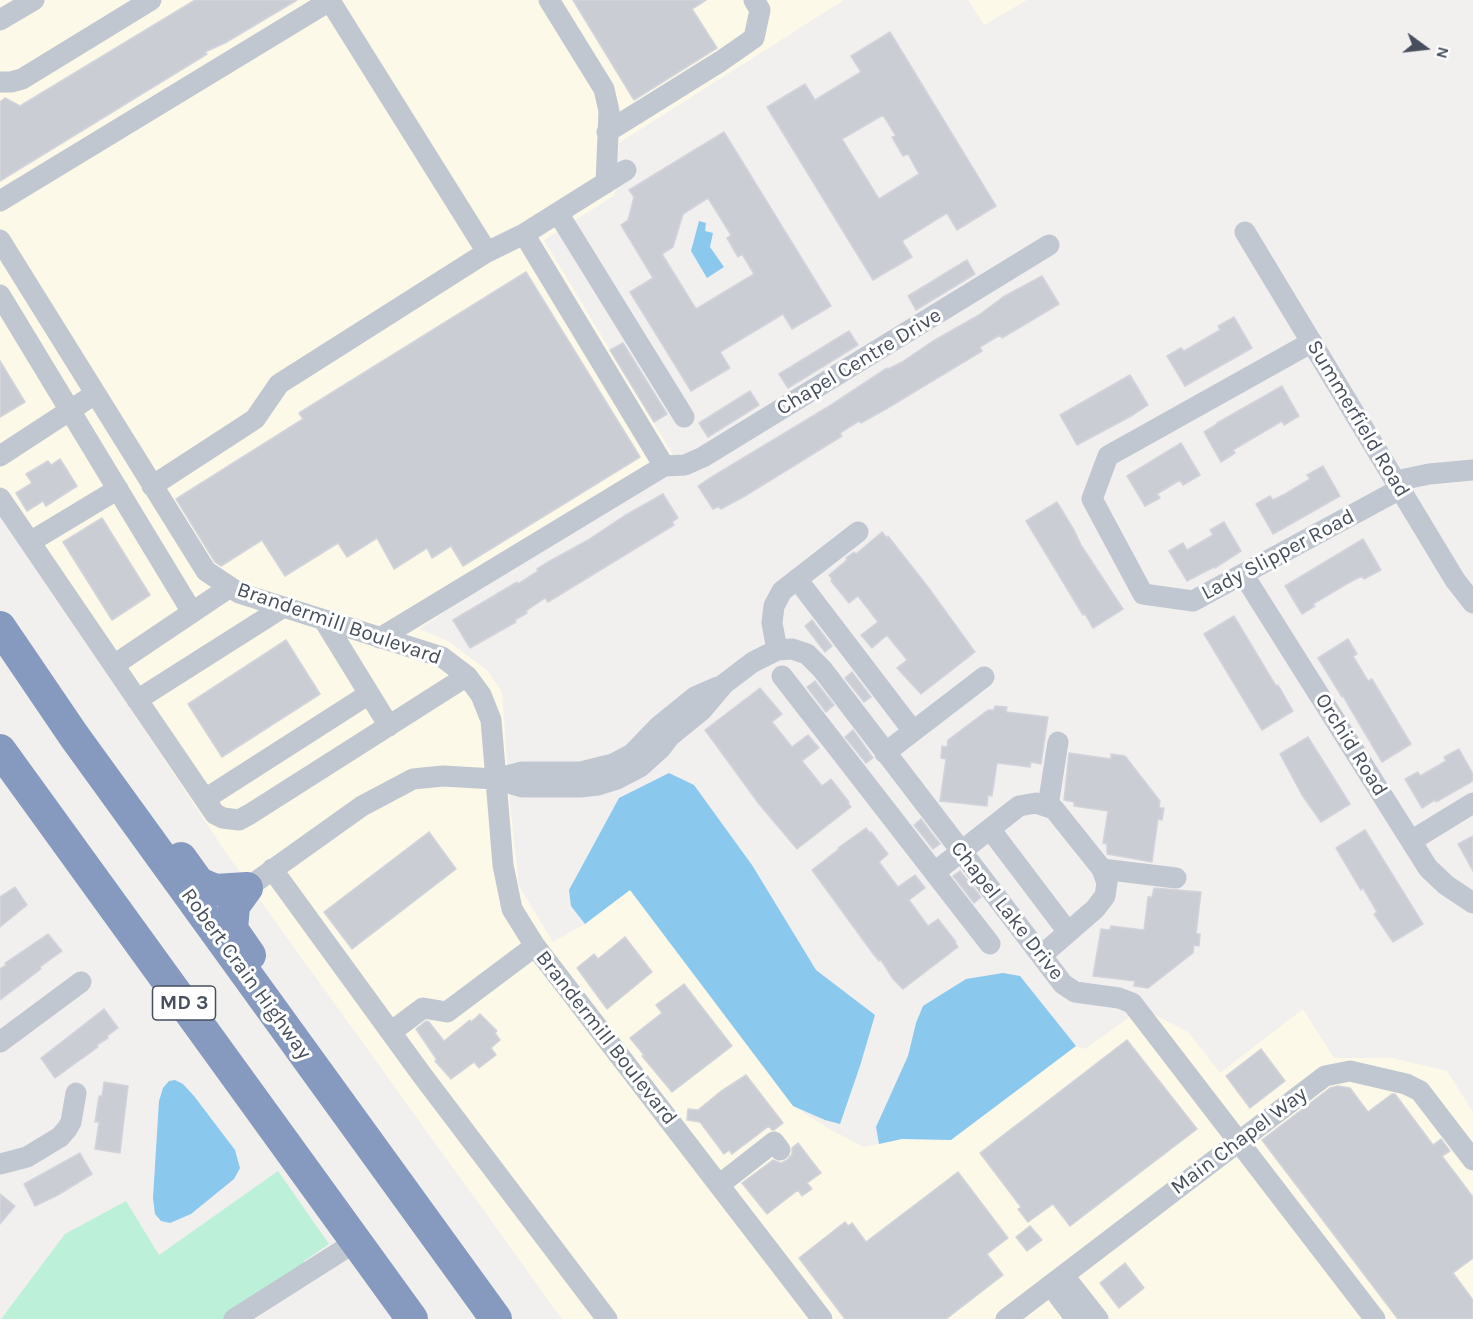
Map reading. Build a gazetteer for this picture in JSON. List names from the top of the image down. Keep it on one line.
{"streets":{"highway":["Robert Crain Highway","MD 3"],"street":["Chapel Centre Drive","Summerfield Road","Lady Slipper Road","Brandermill Boulevard","Orchid Road","Chapel Lake Drive","Main Chapel Way"]},"crossings":[["Summerfield Road","Lady Slipper Road"],["Lady Slipper Road","Orchid Road"],["Chapel Lake Drive","Main Chapel Way"]],"north":"right"}
